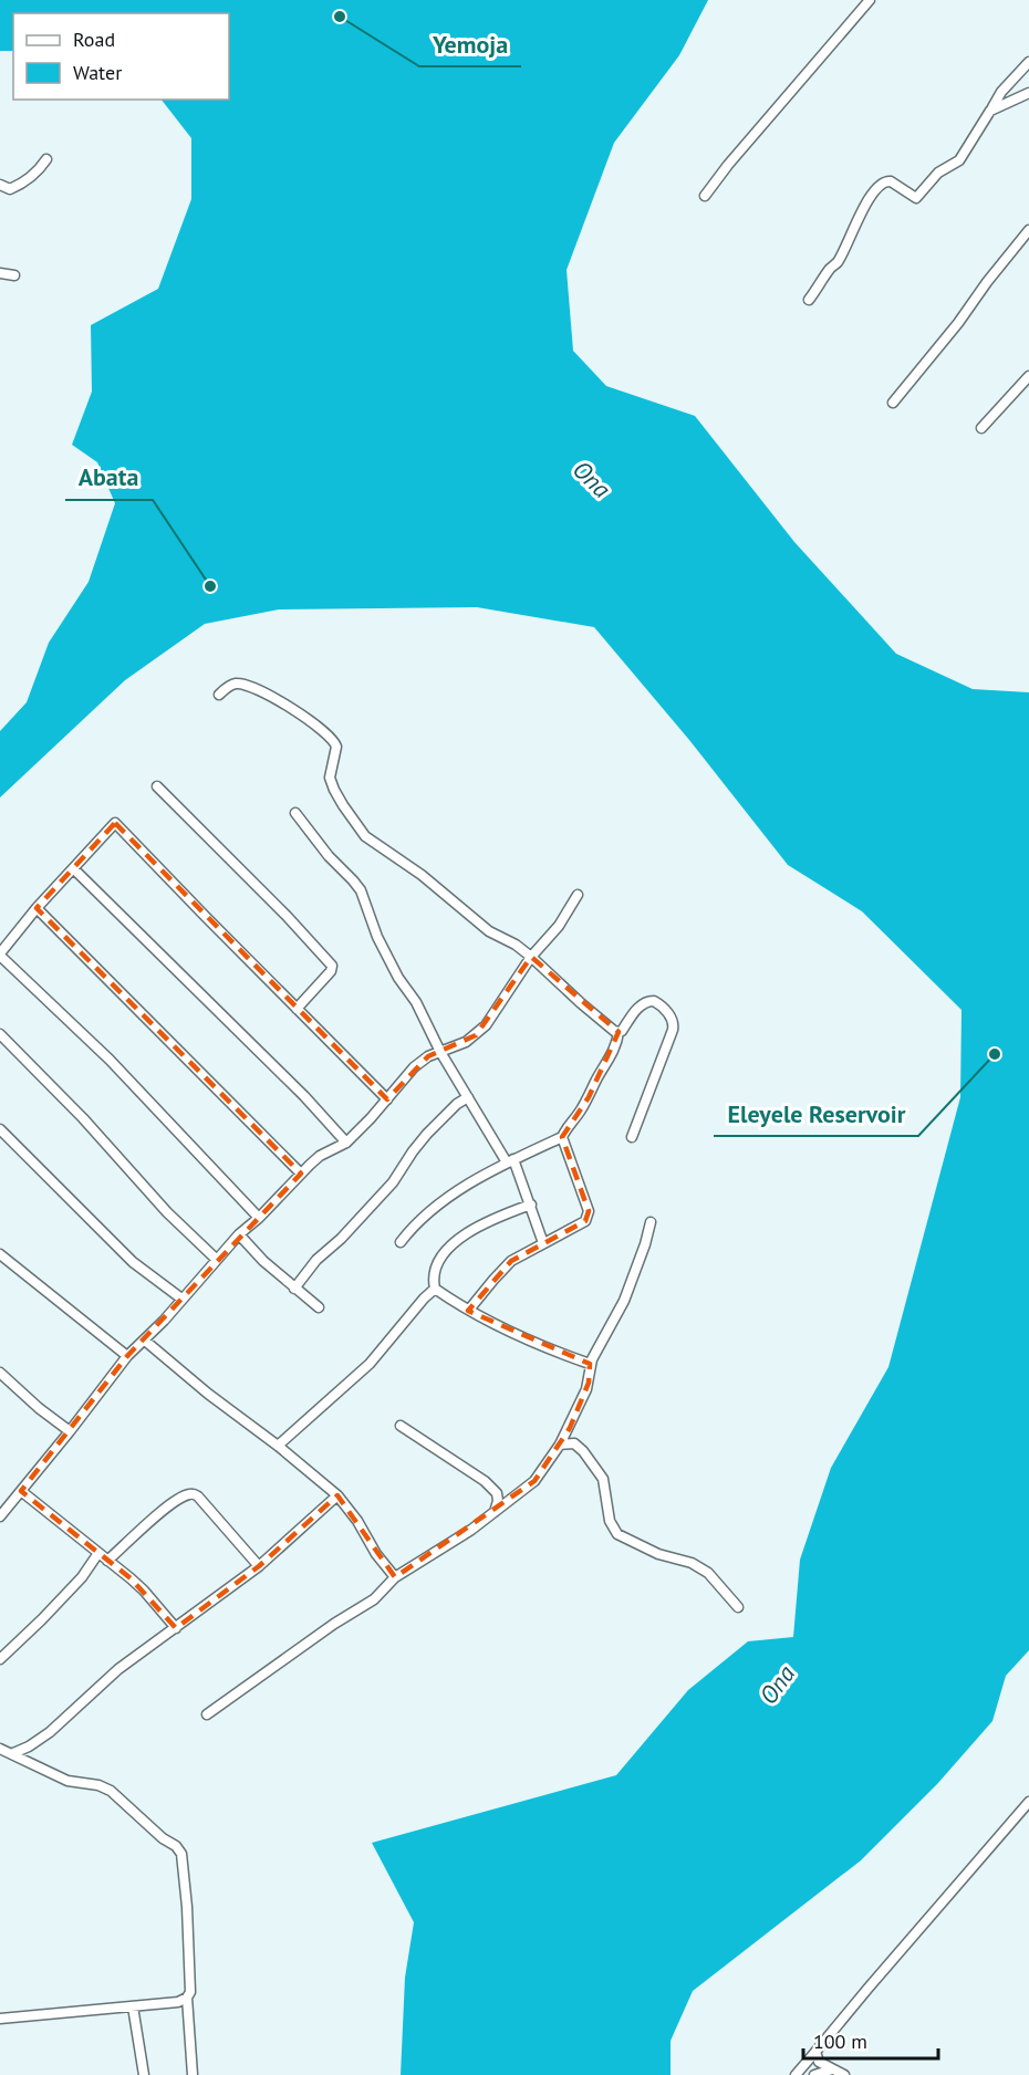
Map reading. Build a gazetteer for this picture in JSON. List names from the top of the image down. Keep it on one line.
{"water":["Ona"],"places":["Yemoja","Abata","Eleyele Reservoir"],"legend":["Road","Water"],"scale_bar":"100 m"}
